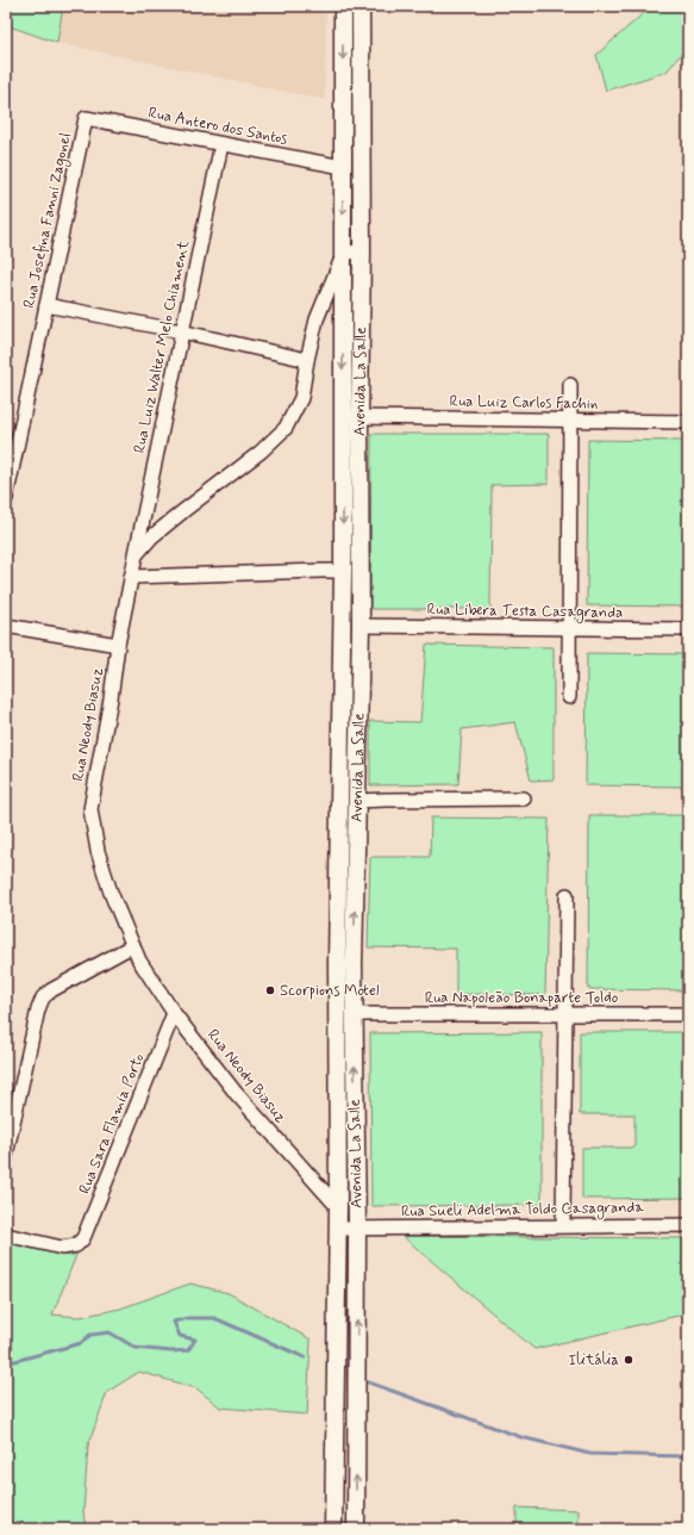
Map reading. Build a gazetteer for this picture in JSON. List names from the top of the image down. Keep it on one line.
{"streets":{"main road":["Avenida La Salle"],"street":["Rua Antero dos Santos","Rua Josefina Fanni Zagonel","Rua Luiz Walter Melo Chiament","Rua Luiz Carlos Fachin","Rua Libera Testa Casagranda","Rua Neody Biasuz","Rua Napoleão Bonaparte Toldo","Rua Sara Flamia Porto","Rua Sueli Adelma Toldo Casagranda"]},"crossings":[["Rua Antero dos Santos","Rua Josefina Fanni Zagonel"],["Rua Antero dos Santos","Rua Luiz Walter Melo Chiament"],["Rua Antero dos Santos","Avenida La Salle"],["Rua Luiz Walter Melo Chiament","Rua Neody Biasuz"],["Avenida La Salle","Rua Luiz Carlos Fachin"],["Avenida La Salle","Rua Libera Testa Casagranda"],["Avenida La Salle","Rua Neody Biasuz"],["Avenida La Salle","Rua Napoleão Bonaparte Toldo"],["Avenida La Salle","Rua Sueli Adelma Toldo Casagranda"],["Rua Neody Biasuz","Rua Sara Flamia Porto"]],"places":["Scorpions Motel","Ilitália"]}
